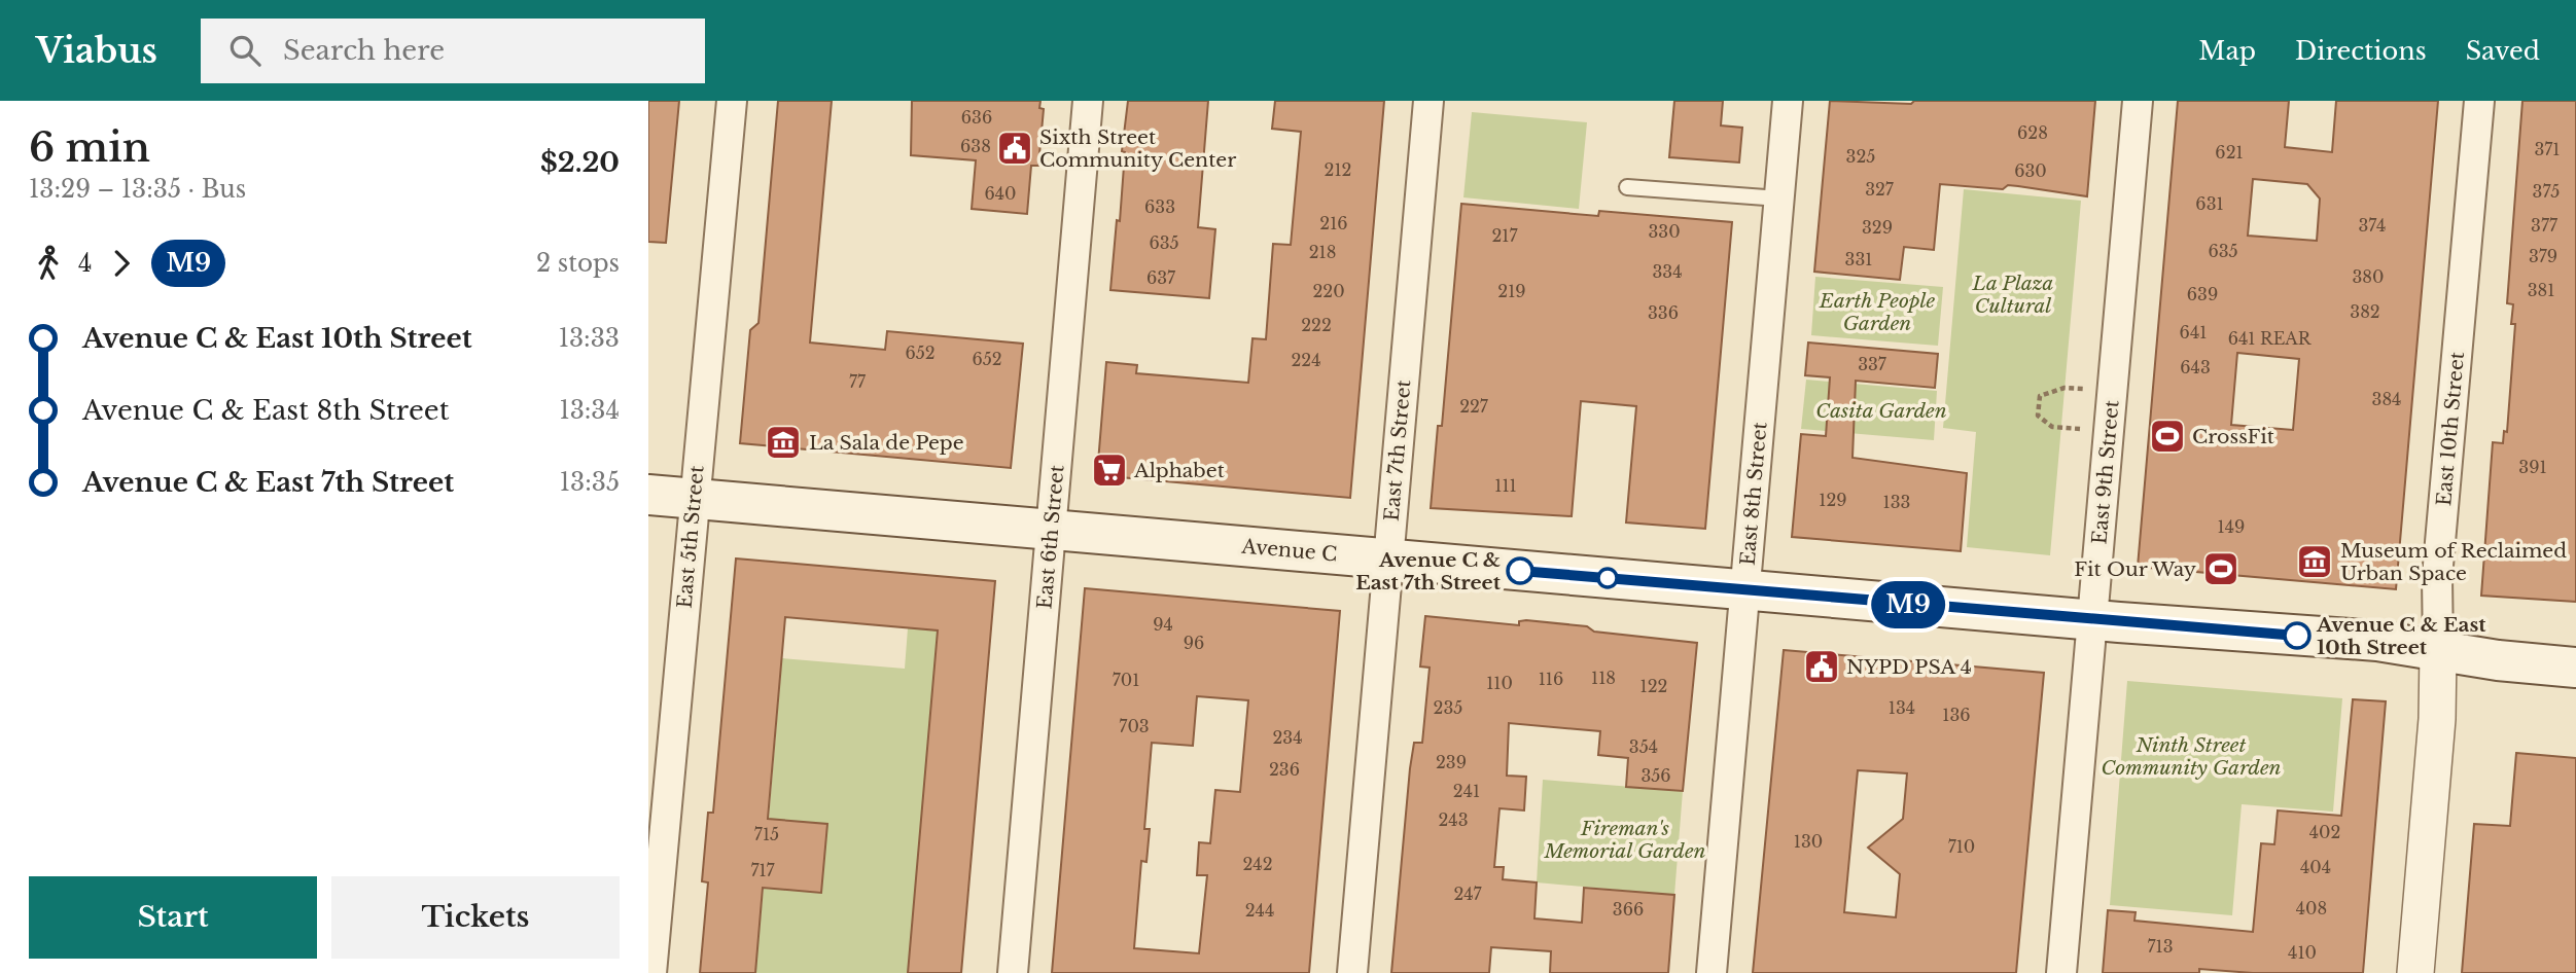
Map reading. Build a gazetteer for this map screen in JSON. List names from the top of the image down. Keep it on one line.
{"streets":{"main road":["Avenue C"],"street":["East 10th Street","East 7th Street","East 9th Street","East 8th Street","East 5th Street","East 6th Street"]},"crossings":[["East 10th Street","Avenue C"],["East 7th Street","Avenue C"],["East 9th Street","Avenue C"],["East 8th Street","Avenue C"],["East 5th Street","Avenue C"],["East 6th Street","Avenue C"]],"parks":["La Plaza Cultural","Earth People Garden","Casita Garden","Ninth Street Community Garden","Fireman's Memorial Garden"],"places":{"public building":["Sixth Street Community Center","NYPD PSA 4"],"sports":["CrossFit","Fit Our Way"],"museum":["La Sala de Pepe","Museum of Reclaimed Urban Space"],"supermarket":["Alphabet"],"other":["Avenue C & East 7th Street","Avenue C & East 10th Street"]},"lines":["bus line M9"],"house_numbers":["636","628","638","371","621","325","212","630","327","375","640","631","633","216","374","377","329","330","217","635","635","218","379","331","334","380","637","381","220","219","639","382","336","222","641","641 REAR","652","652","224","337","643","77","384","227","391","111","129","133","149","94","96","118","116","701","110","122","235","134","136","703","234","354","239","236","356","241","243","402","715","130","710","242","404","717","247","408","366","244","713","410"],"page":{"header":"Viabus","search":"Search here","nav":["Map","Directions","Saved"],"heading":["6 min","13:29 – 13:35 · Bus","$2.20"],"on_map":"M9","legs":["4","M9","2 stops"],"list":[{"name":"Avenue C & East 10th Street","value":"13:33"},{"name":"Avenue C & East 8th Street","value":"13:34"},{"name":"Avenue C & East 7th Street","value":"13:35"}],"buttons":["Start","Tickets"]}}
